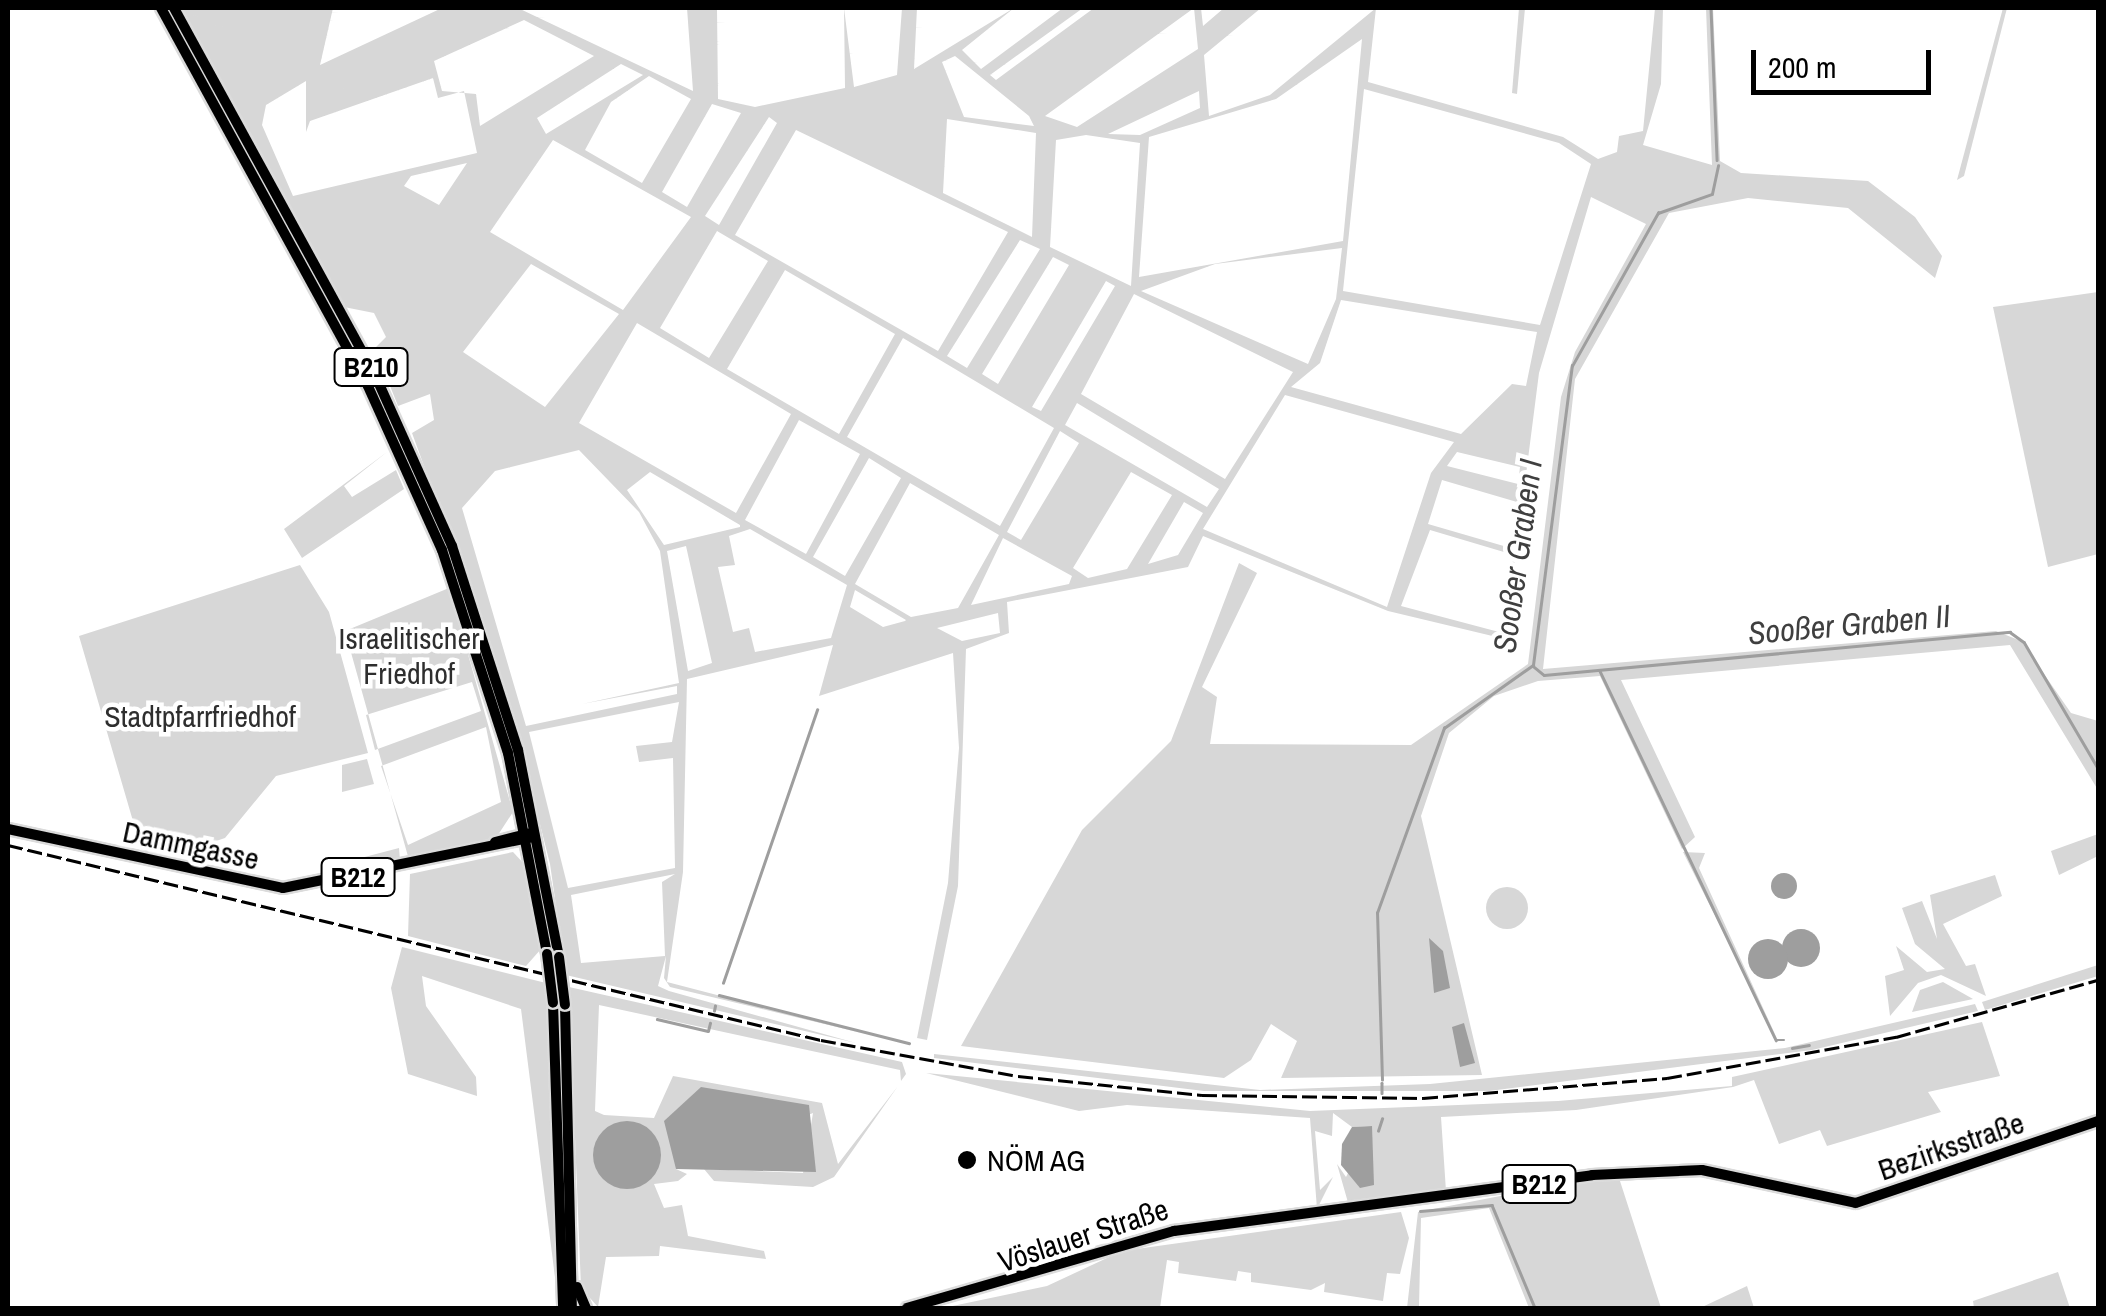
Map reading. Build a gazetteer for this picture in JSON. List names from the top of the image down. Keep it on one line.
{"streets":{"main road":["B210","Dammgasse","B212","Bezirksstraße","Vöslauer Straße"]},"crossings":[["B210","Dammgasse"],["Bezirksstraße","Vöslauer Straße"]],"water":["Sooßer Graben I","Sooßer Graben II"],"parks":["Israelitischer Friedhof","Stadtpfarrfriedhof"],"places":["NÖM AG"],"scale_bar":"200 m"}
